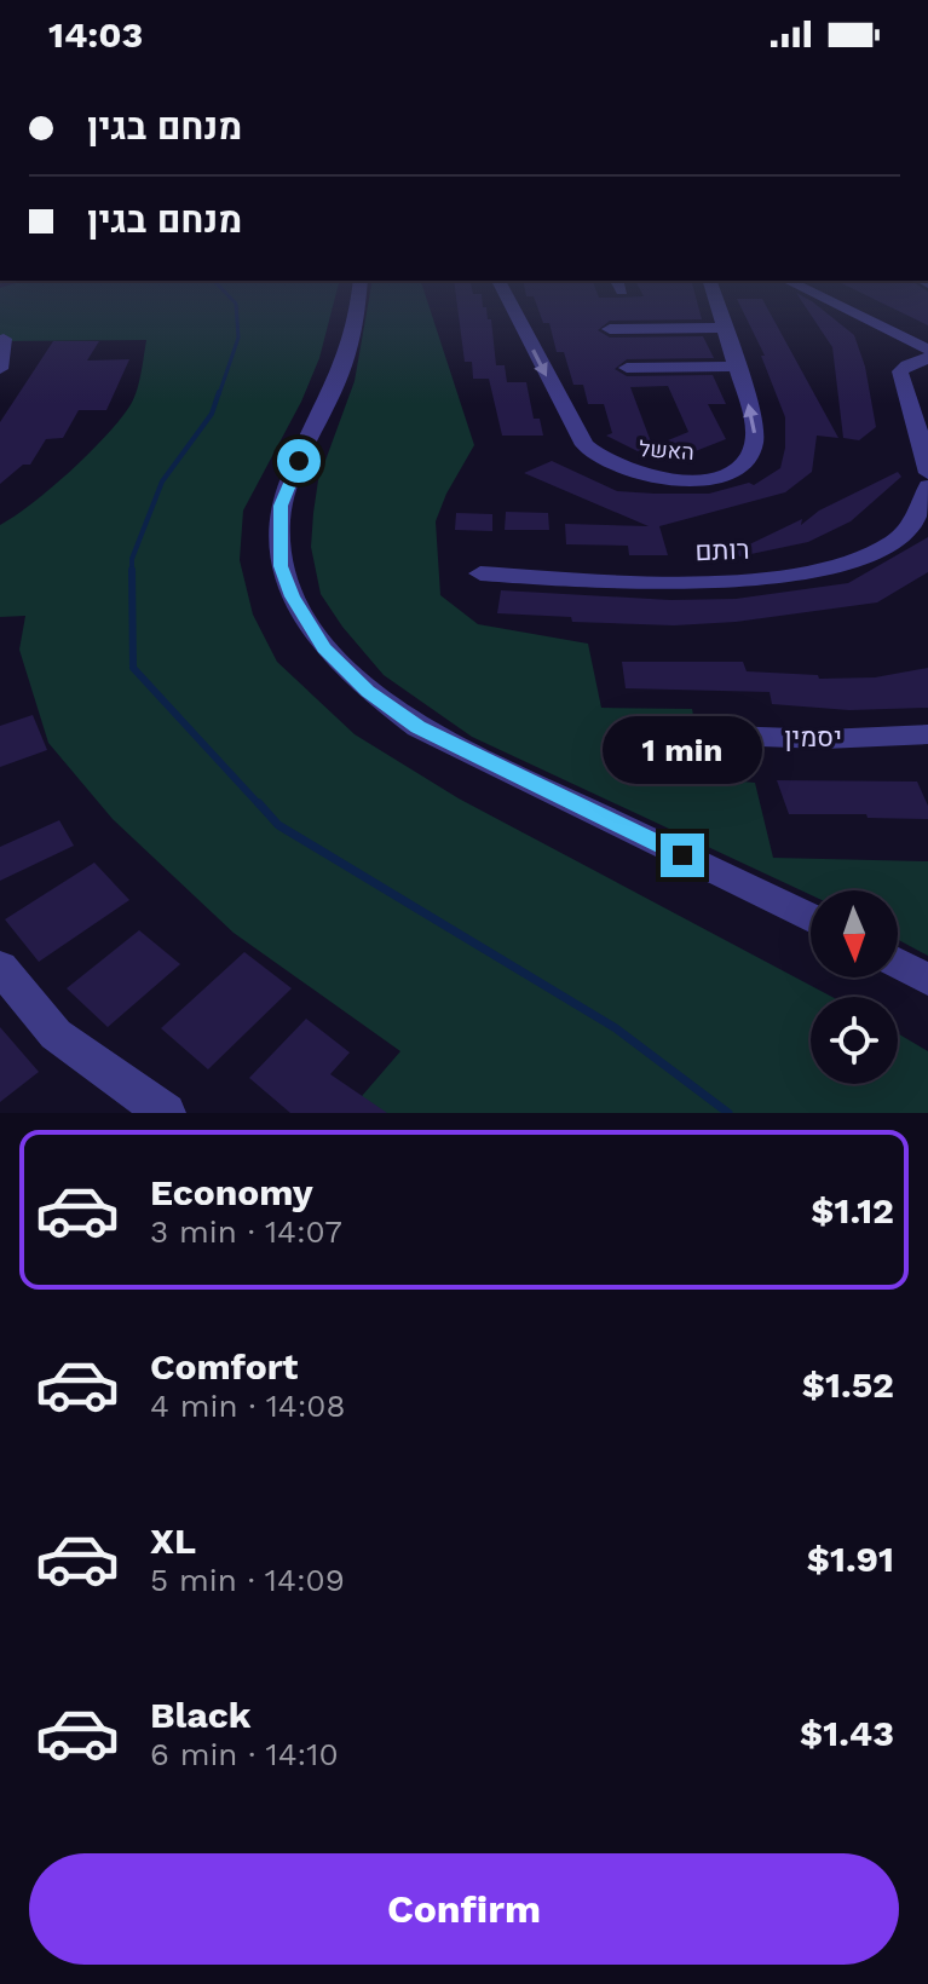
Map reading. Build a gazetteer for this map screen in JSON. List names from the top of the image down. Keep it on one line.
{"streets":{"street":["האשל","רותם","יסמין"]},"north":"bottom","page":{"status":"14:03","banner":["מנחם בגין","מנחם בגין"],"bubble":"1 min","list":[{"name":"Economy","note":"3 min · 14:07","value":"$1.12"},{"name":"Comfort","note":"4 min · 14:08","value":"$1.52"},{"name":"XL","note":"5 min · 14:09","value":"$1.91"},{"name":"Black","note":"6 min · 14:10","value":"$1.43"}],"buttons":"Confirm"}}
